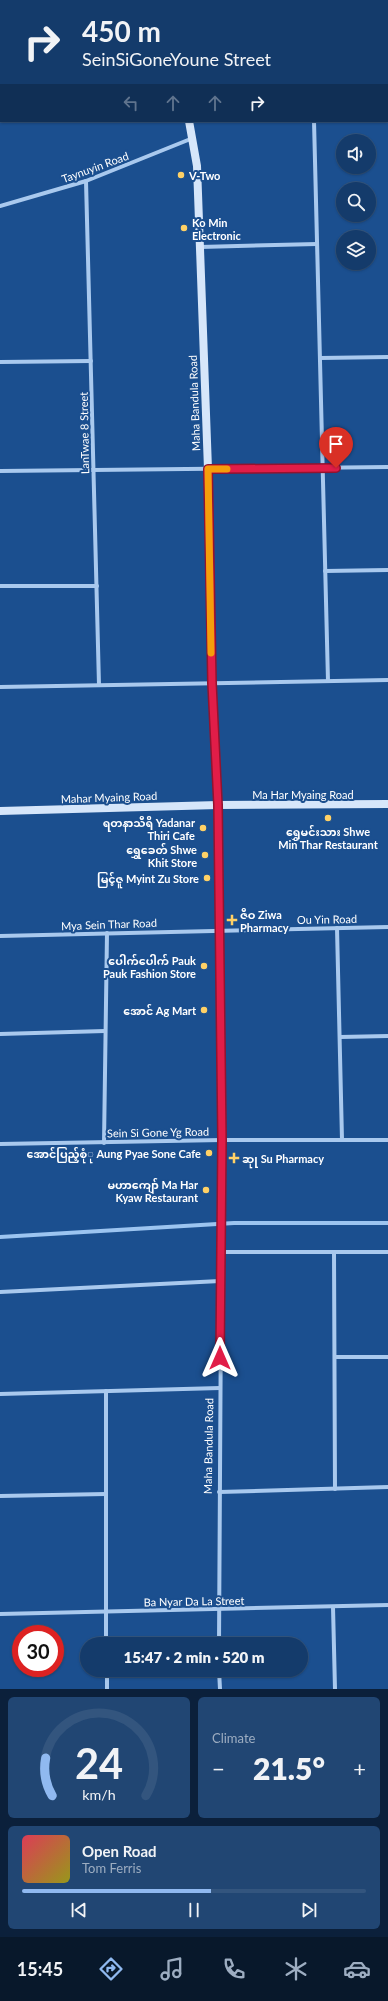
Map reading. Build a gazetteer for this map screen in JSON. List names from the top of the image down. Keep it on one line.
{"streets":{"street":["Taynuyin Road","Maha Bandula Road","LanTwae 8 Street","Ma Har Myaing Road","Mahar Myaing Road","Ou Yin Road","Mya Sein Thar Road","Sein Si Gone Yg Road","Ba Nyar Da La Street"]},"crossings":[["Taynuyin Road","Maha Bandula Road"],["Taynuyin Road","LanTwae 8 Street"],["Maha Bandula Road","Ma Har Myaing Road"],["Maha Bandula Road","Mahar Myaing Road"],["Maha Bandula Road","Ou Yin Road"],["Maha Bandula Road","Mya Sein Thar Road"],["Maha Bandula Road","Sein Si Gone Yg Road"],["Maha Bandula Road","Ba Nyar Da La Street"],["Ma Har Myaing Road","Mahar Myaing Road"],["Ou Yin Road","Mya Sein Thar Road"]],"places":{"other":["V-Two","Ko Min Electronic","ရွှေမင်းသား Shwe Min Thar Restaurant","ရတနာသီရိ Yadanar Thiri Cafe","ရွှေခေတ် Shwe Khit Store","မြင့်ဇူ Myint Zu Store","ပေါက်ပေါက် Pauk Pauk Fashion Store","အောင် Ag Mart","အောင်ပြည့်စုံု Aung Pyae Sone Cafe","မဟာကျော် Ma Har Kyaw Restaurant"],"health":["ဇီဝ Ziwa Pharmacy","ဆုု Su Pharmacy"]},"page":{"turn":["450 m","SeinSiGoneYoune Street"],"limit":"30","trip":"15:47 · 2 min · 520 m","tile":"Climate","heat":["−","21.5°","+"],"song":["Open Road","Tom Ferris"],"tabs":"15:45","gauge":["24","km/h"]}}
